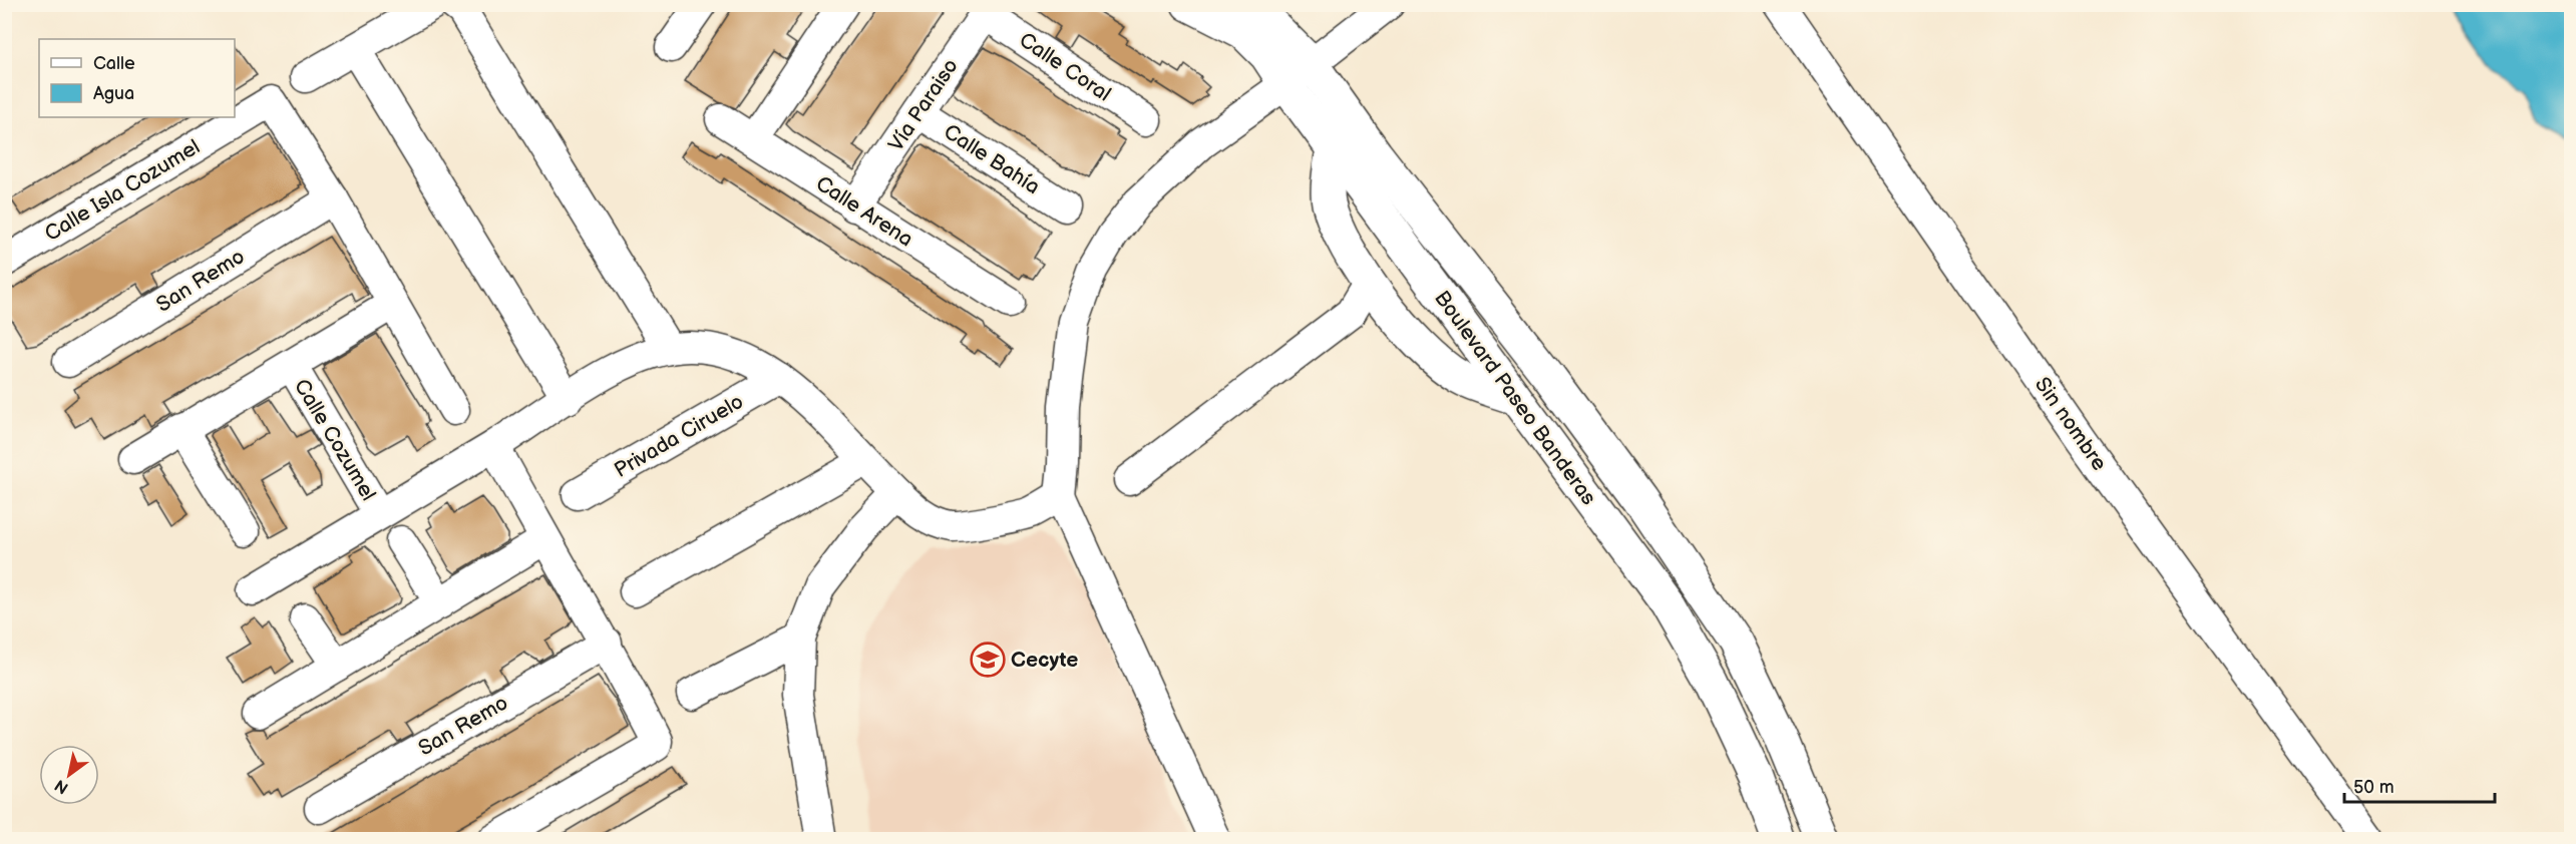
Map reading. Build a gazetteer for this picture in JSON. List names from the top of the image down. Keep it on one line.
{"streets":{"main road":["Boulevard Paseo Banderas"],"street":["Calle Coral","Vía Paraiso","Calle Bahía","Calle Isla Cozumel","Calle Arena","San Remo","Sin nombre","Privada Ciruelo","Calle Cozumel"]},"crossings":[["Calle Coral","Vía Paraiso"],["Vía Paraiso","Calle Bahía"],["Vía Paraiso","Calle Arena"],["Calle Isla Cozumel","San Remo"]],"places":{"school or university":["Cecyte"]},"legend":["Calle","Agua"],"scale_bar":"50 m","north":"bottom left"}
